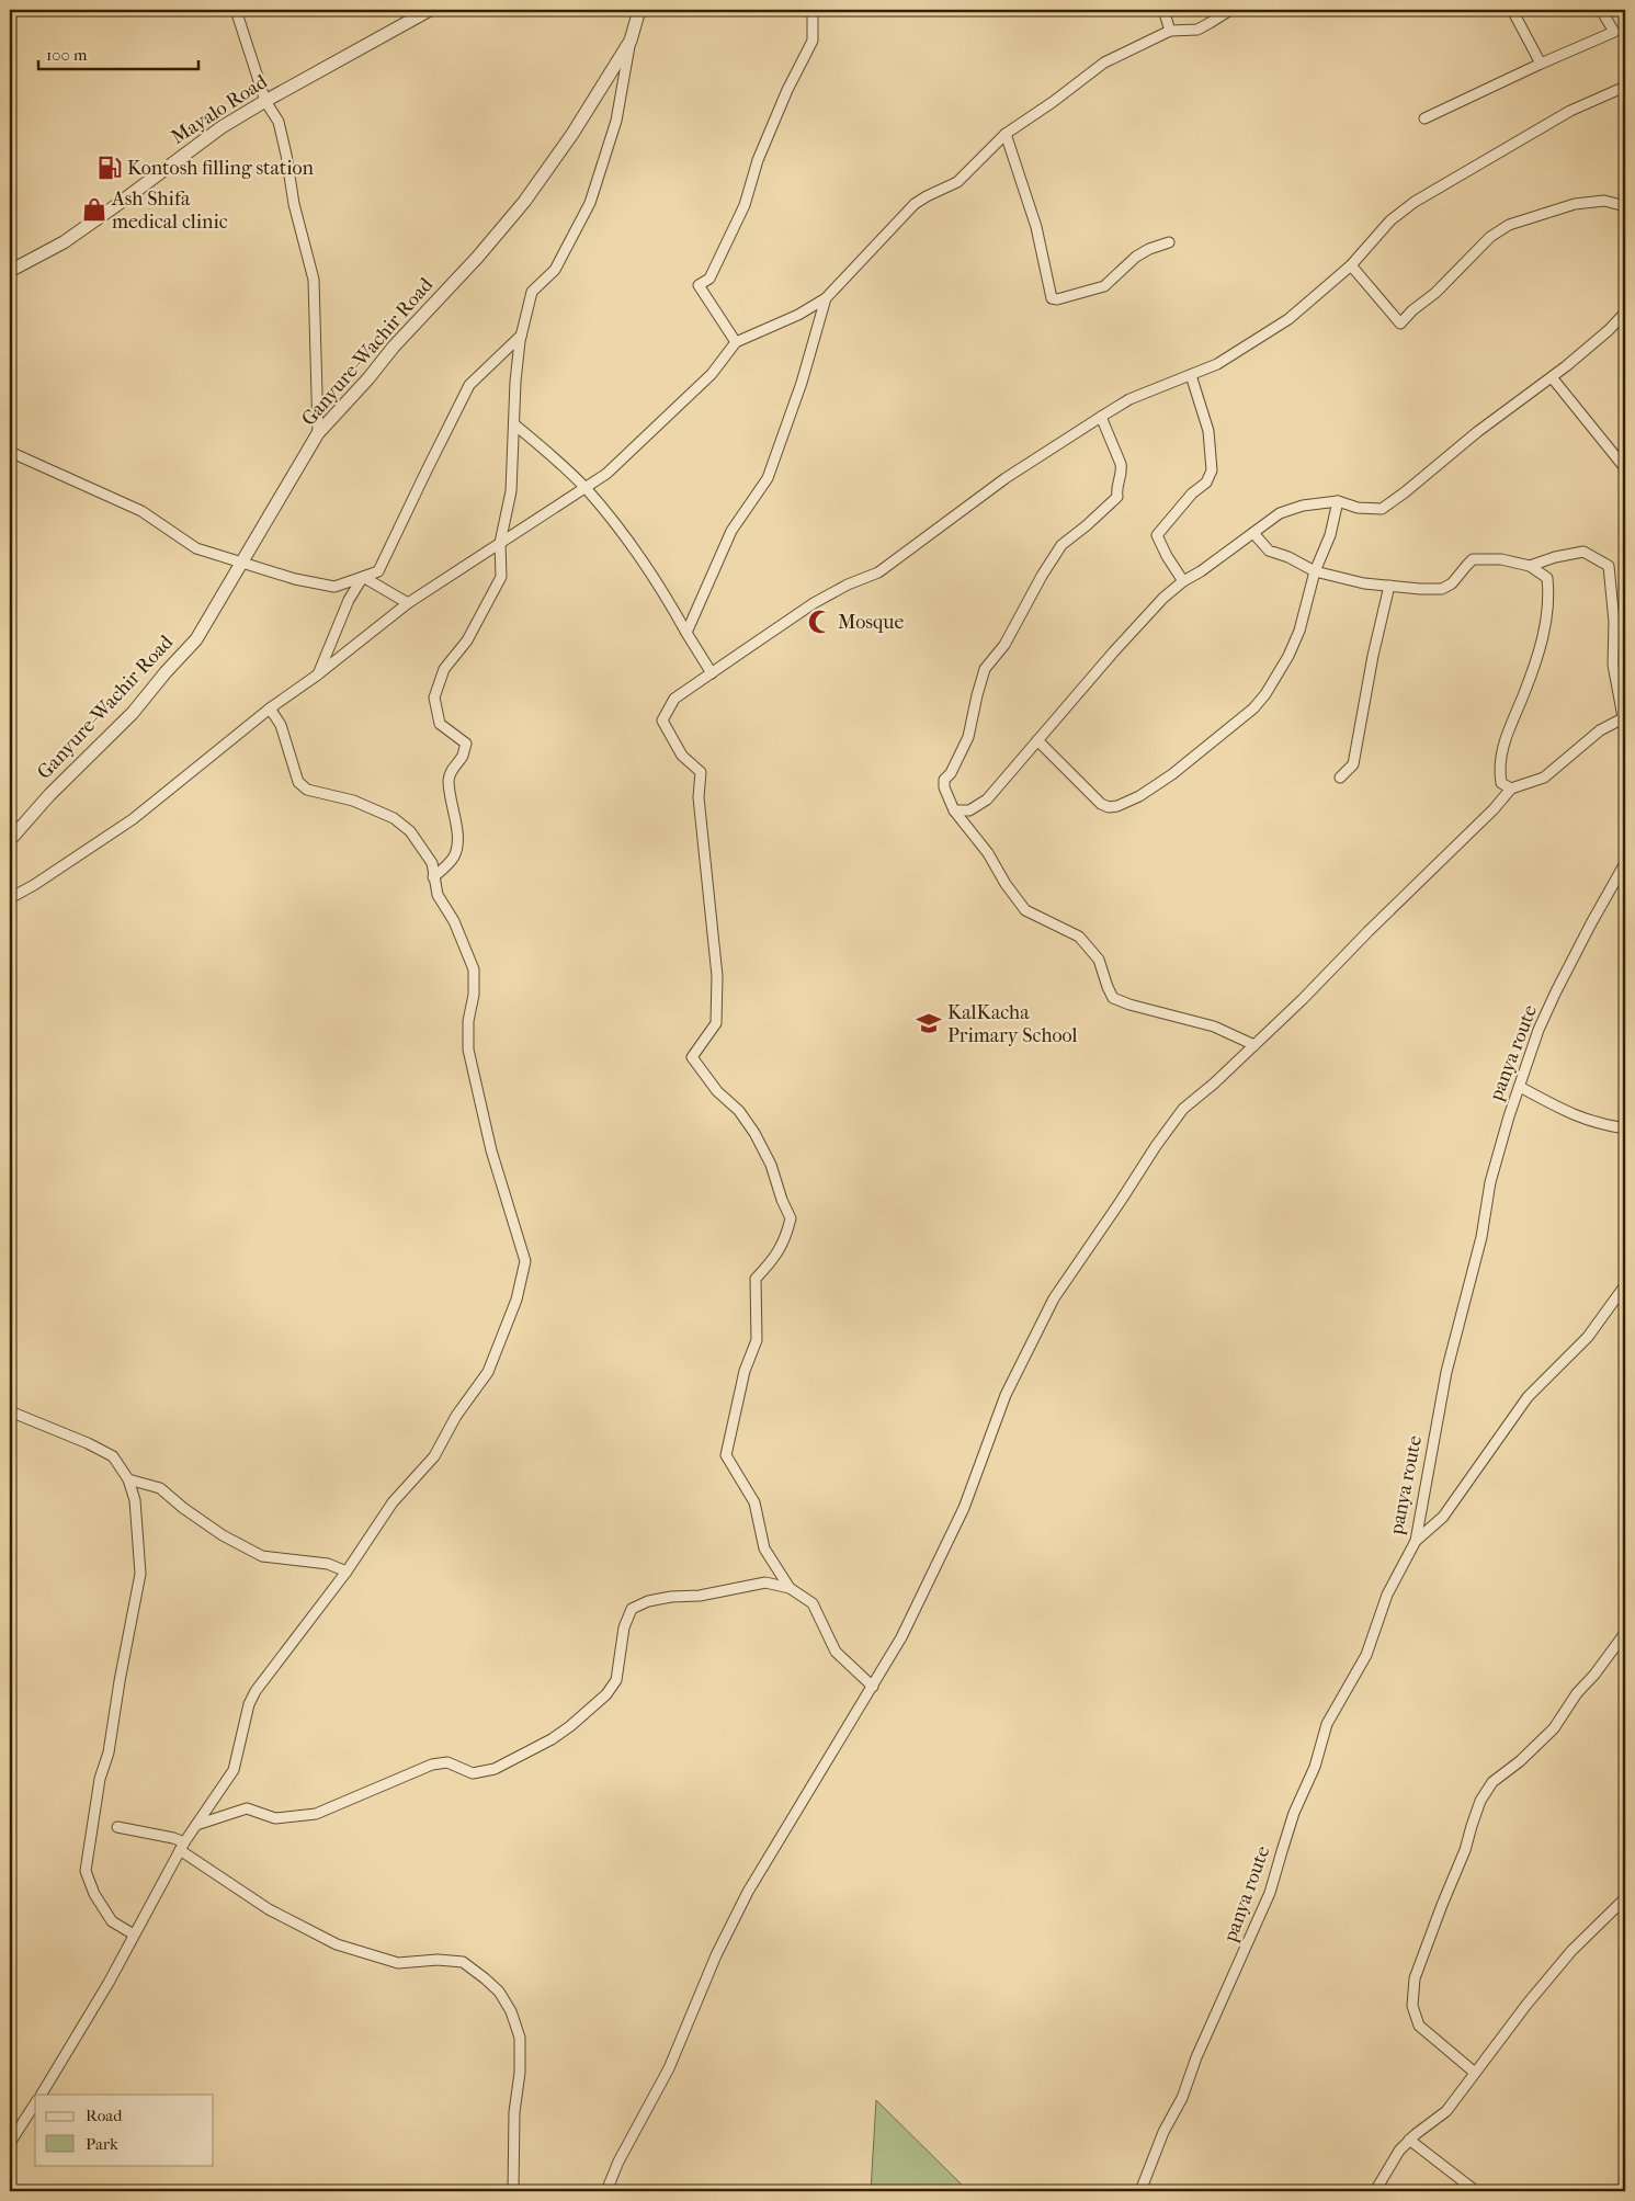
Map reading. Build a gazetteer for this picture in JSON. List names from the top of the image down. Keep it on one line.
{"streets":{"street":["Mayalo Road","Ganyure-Wachir Road","panya route"]},"places":{"fuel station":["Kontosh filling station"],"shop":["Ash Shifa medical clinic"],"mosque":["Mosque"],"school or university":["KalKacha Primary School"]},"legend":["Road","Park"],"scale_bar":"100 m"}
